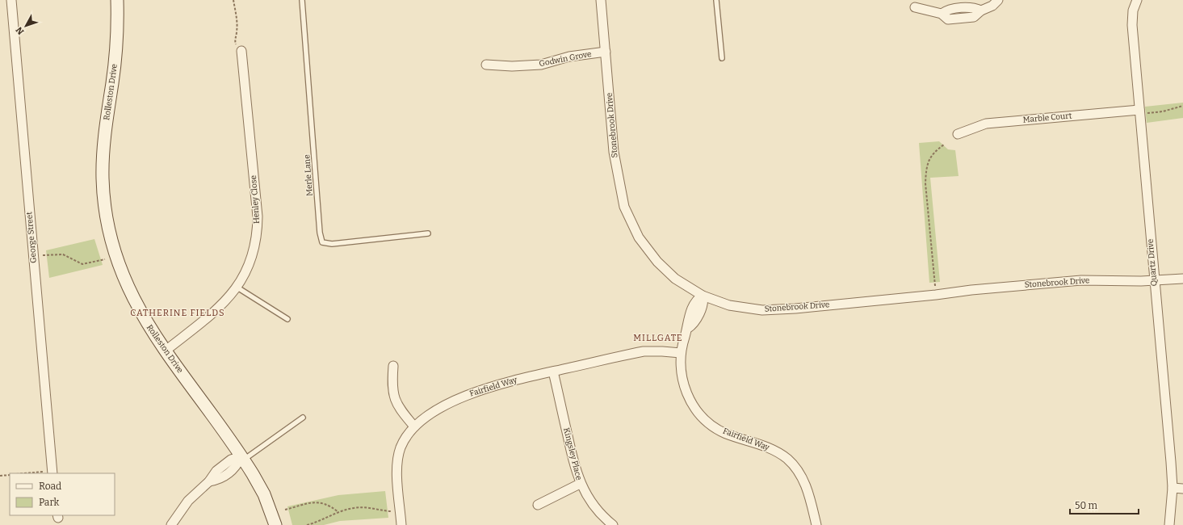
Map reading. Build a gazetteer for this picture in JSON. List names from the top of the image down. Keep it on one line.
{"streets":{"main road":["Rolleston Drive"],"street":["Godwin Grove","Marble Court","Stonebrook Drive","Henley Close","George Street","Quartz Drive","Fairfield Way","Kingsley Place"],"lane":["Merle Lane"]},"crossings":[["Godwin Grove","Stonebrook Drive"],["Rolleston Drive","Henley Close"],["Marble Court","Quartz Drive"],["Stonebrook Drive","Quartz Drive"],["Stonebrook Drive","Fairfield Way"],["Fairfield Way","Kingsley Place"]],"districts":["CATHERINE FIELDS","MILLGATE"],"legend":["Road","Park"],"scale_bar":"50 m","north":"bottom left"}
